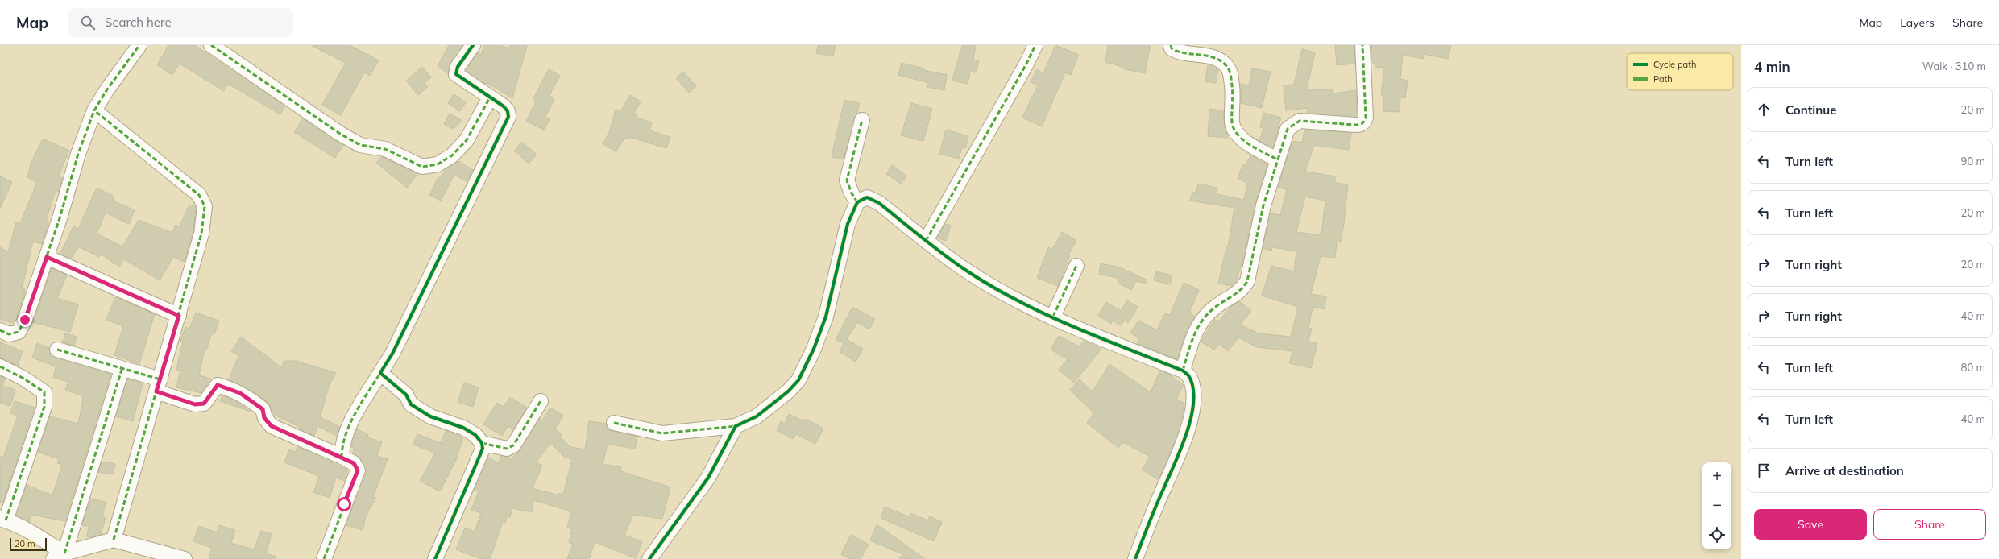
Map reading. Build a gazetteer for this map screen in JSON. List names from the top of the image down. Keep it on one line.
{"legend":["Cycle path","Path"],"scale_bar":"20 m","page":{"header":"Map","search":"Search here","nav":["Map","Layers","Share"],"heading":["4 min","Walk · 310 m"],"list":[["Continue","20 m"],["Turn left","90 m"],["Turn left","20 m"],["Turn right","20 m"],["Turn right","40 m"],["Turn left","80 m"],["Turn left","40 m"],"Arrive at destination"],"map_buttons":["+","−"],"buttons":["Save","Share"],"scale":"20 m"}}
